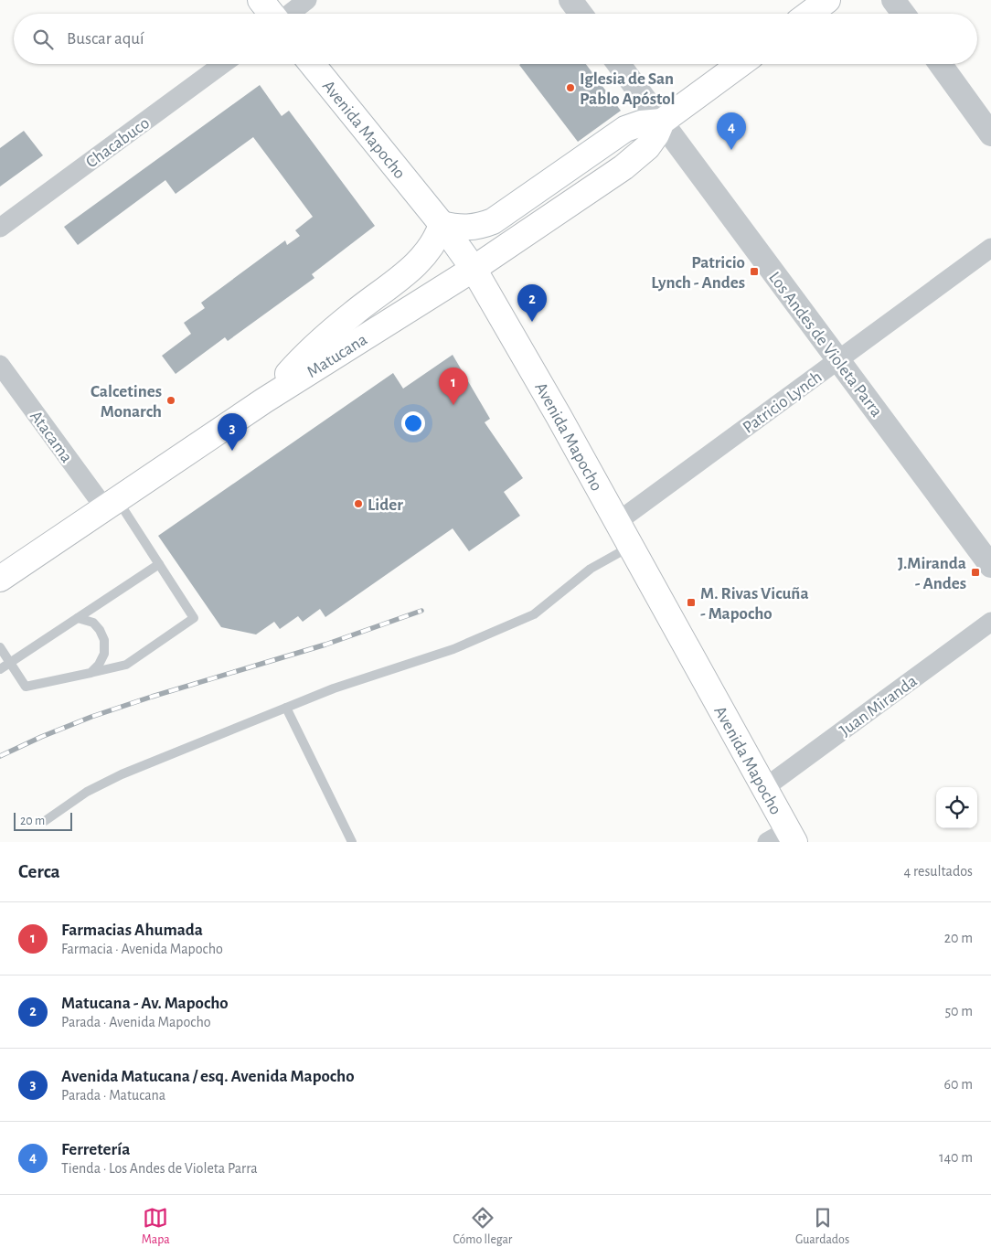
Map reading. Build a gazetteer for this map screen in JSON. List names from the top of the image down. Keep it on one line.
{"streets":{"main road":["Avenida Mapocho","Matucana"],"street":["Chacabuco","Los Andes de Violeta Parra","Patricio Lynch","Atacama","Juan Miranda"]},"crossings":[["Avenida Mapocho","Matucana"],["Avenida Mapocho","Patricio Lynch"],["Avenida Mapocho","Juan Miranda"],["Los Andes de Violeta Parra","Matucana"],["Los Andes de Violeta Parra","Patricio Lynch"],["Matucana","Atacama"]],"places":{"other":["Iglesia de San Pablo Apóstol","Calcetines Monarch","Lider"],"transit":["Patricio Lynch - Andes","J.Miranda - Andes","M. Rivas Vicuña - Mapocho"]},"scale_bar":"20 m","page":{"search":"Buscar aquí","pins":["4","2","1","3"],"scale":"20 m","heading":["Cerca","4 resultados"],"list":[{"mark":"1","name":"Farmacias Ahumada","note":"Farmacia · Avenida Mapocho","value":"20 m"},{"mark":"2","name":"Matucana - Av. Mapocho","note":"Parada · Avenida Mapocho","value":"50 m"},{"mark":"3","name":"Avenida Matucana / esq. Avenida Mapocho","note":"Parada · Matucana","value":"60 m"},{"mark":"4","name":"Ferretería","note":"Tienda · Los Andes de Violeta Parra","value":"140 m"}],"nav":["Mapa","Cómo llegar","Guardados"]}}
